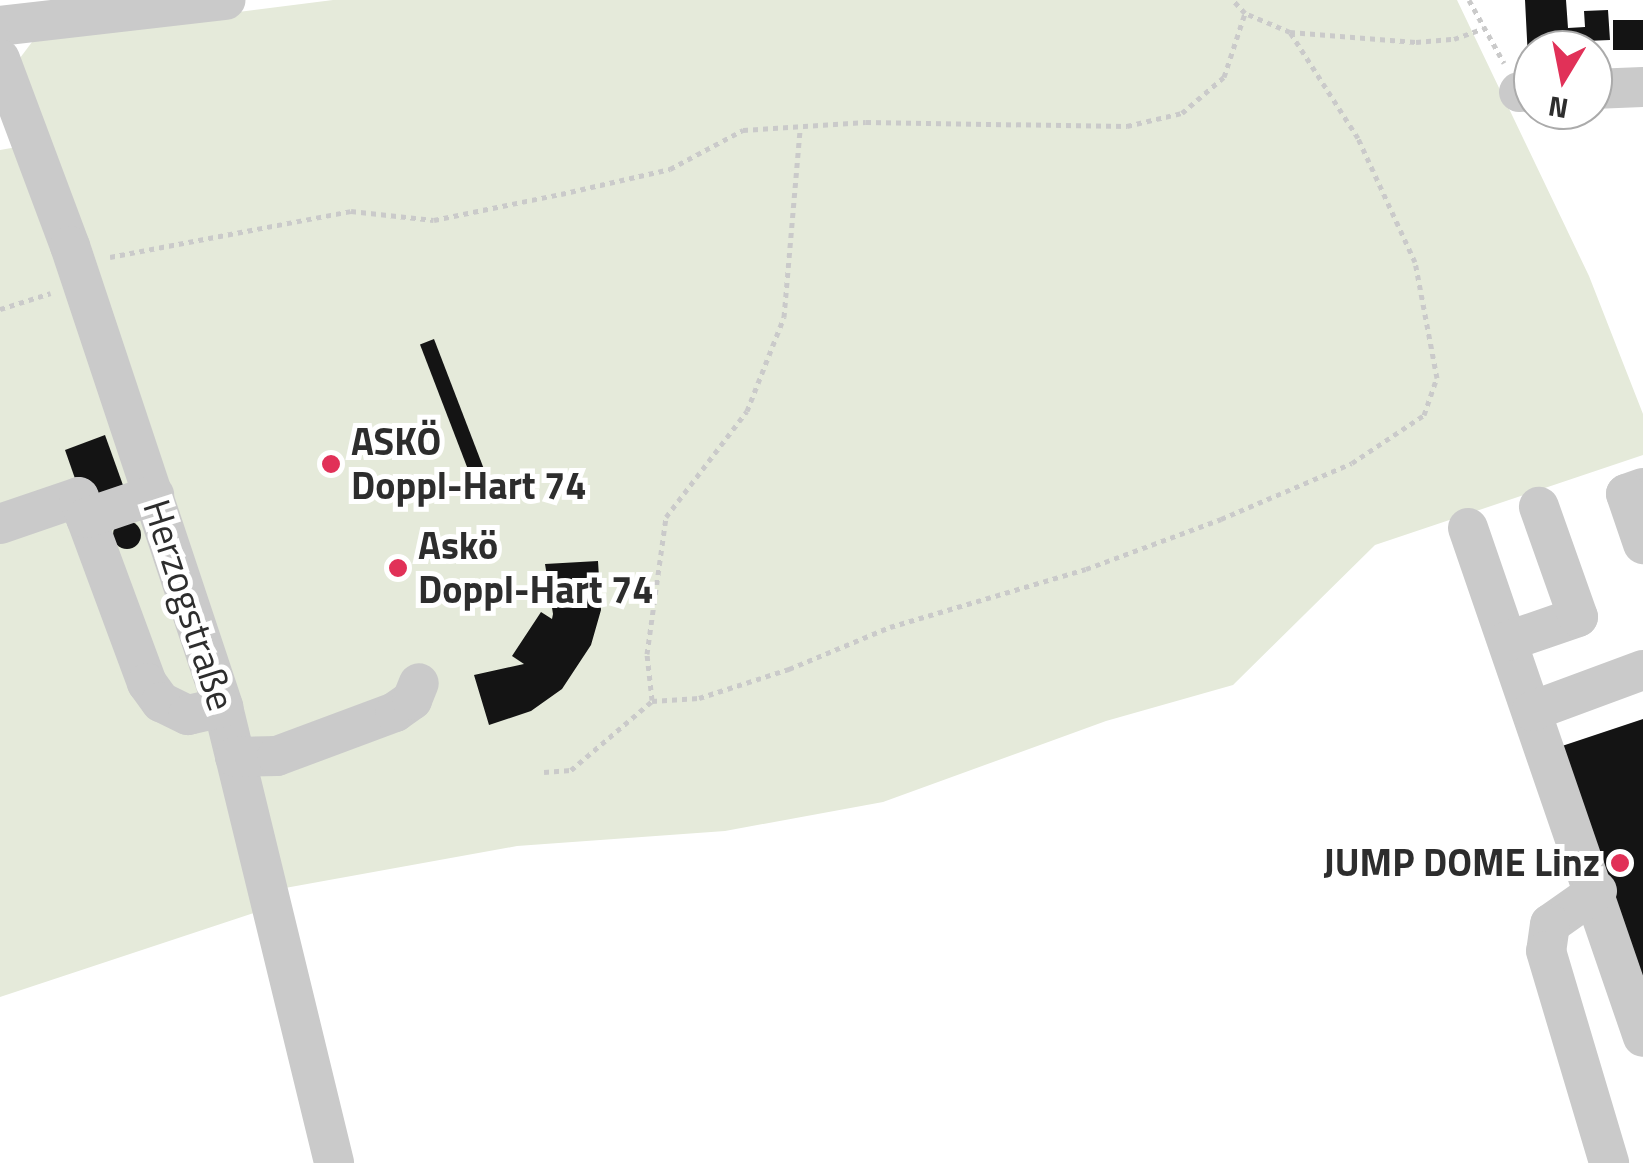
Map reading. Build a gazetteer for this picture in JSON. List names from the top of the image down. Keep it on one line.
{"streets":{"street":["Herzogstraße"]},"places":["ASKÖ Doppl-Hart 74","Askö Doppl-Hart 74","JUMP DOME Linz"],"north":"bottom"}
